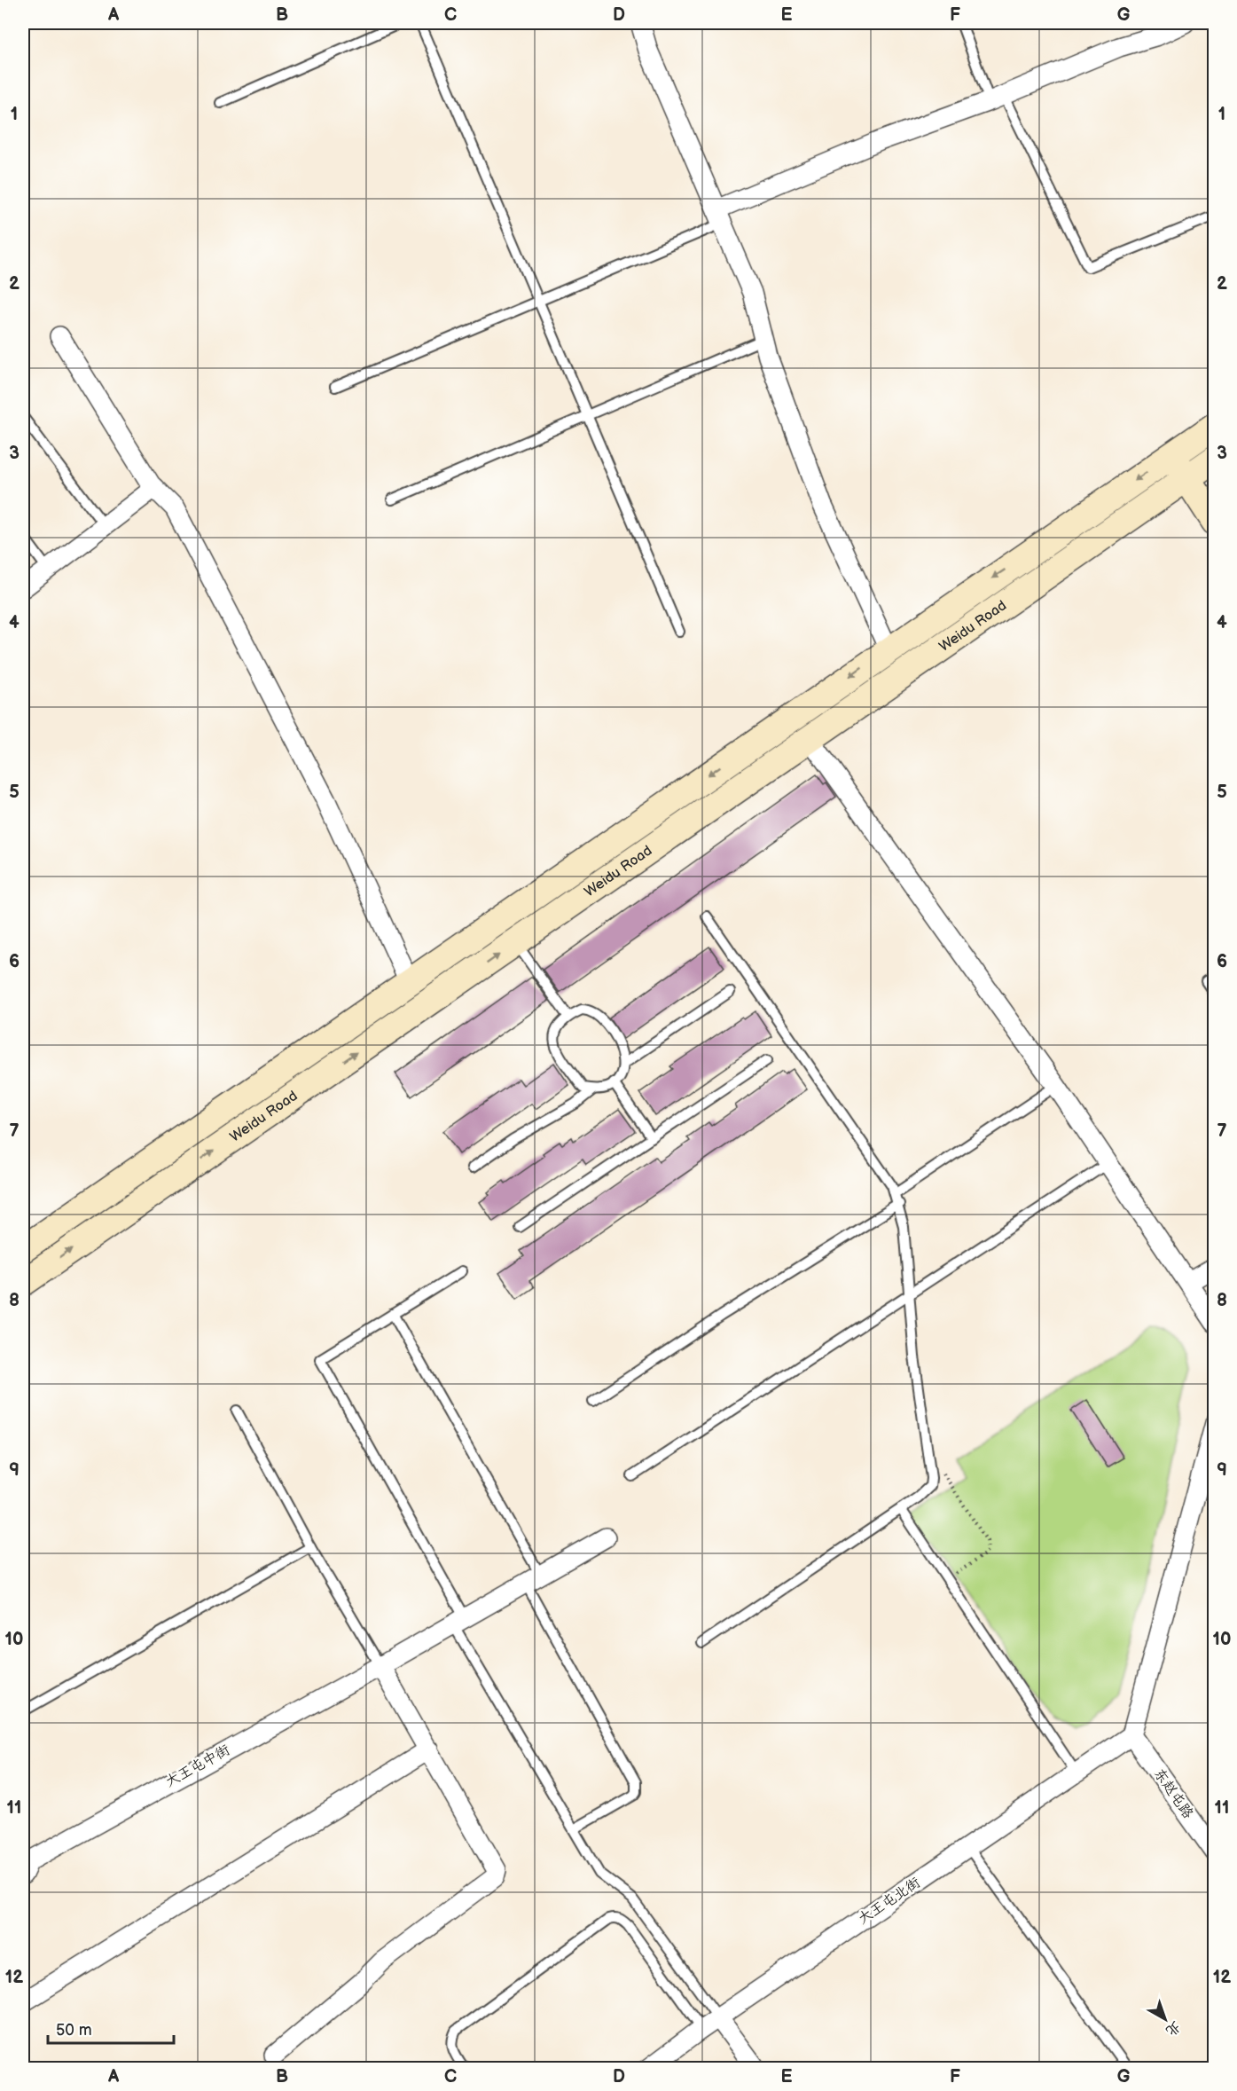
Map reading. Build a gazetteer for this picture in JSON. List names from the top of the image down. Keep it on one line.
{"streets":{"main road":["Weidu Road"],"street":["大王屯中街","东赵屯路","大王屯北街"]},"crossings":[["东赵屯路","大王屯北街"]],"scale_bar":"50 m","north":"bottom right","grid":{"columns":["A","B","C","D","E","F","G"],"rows":["1","2","3","4","5","6","7","8","9","10","11","12"]}}
